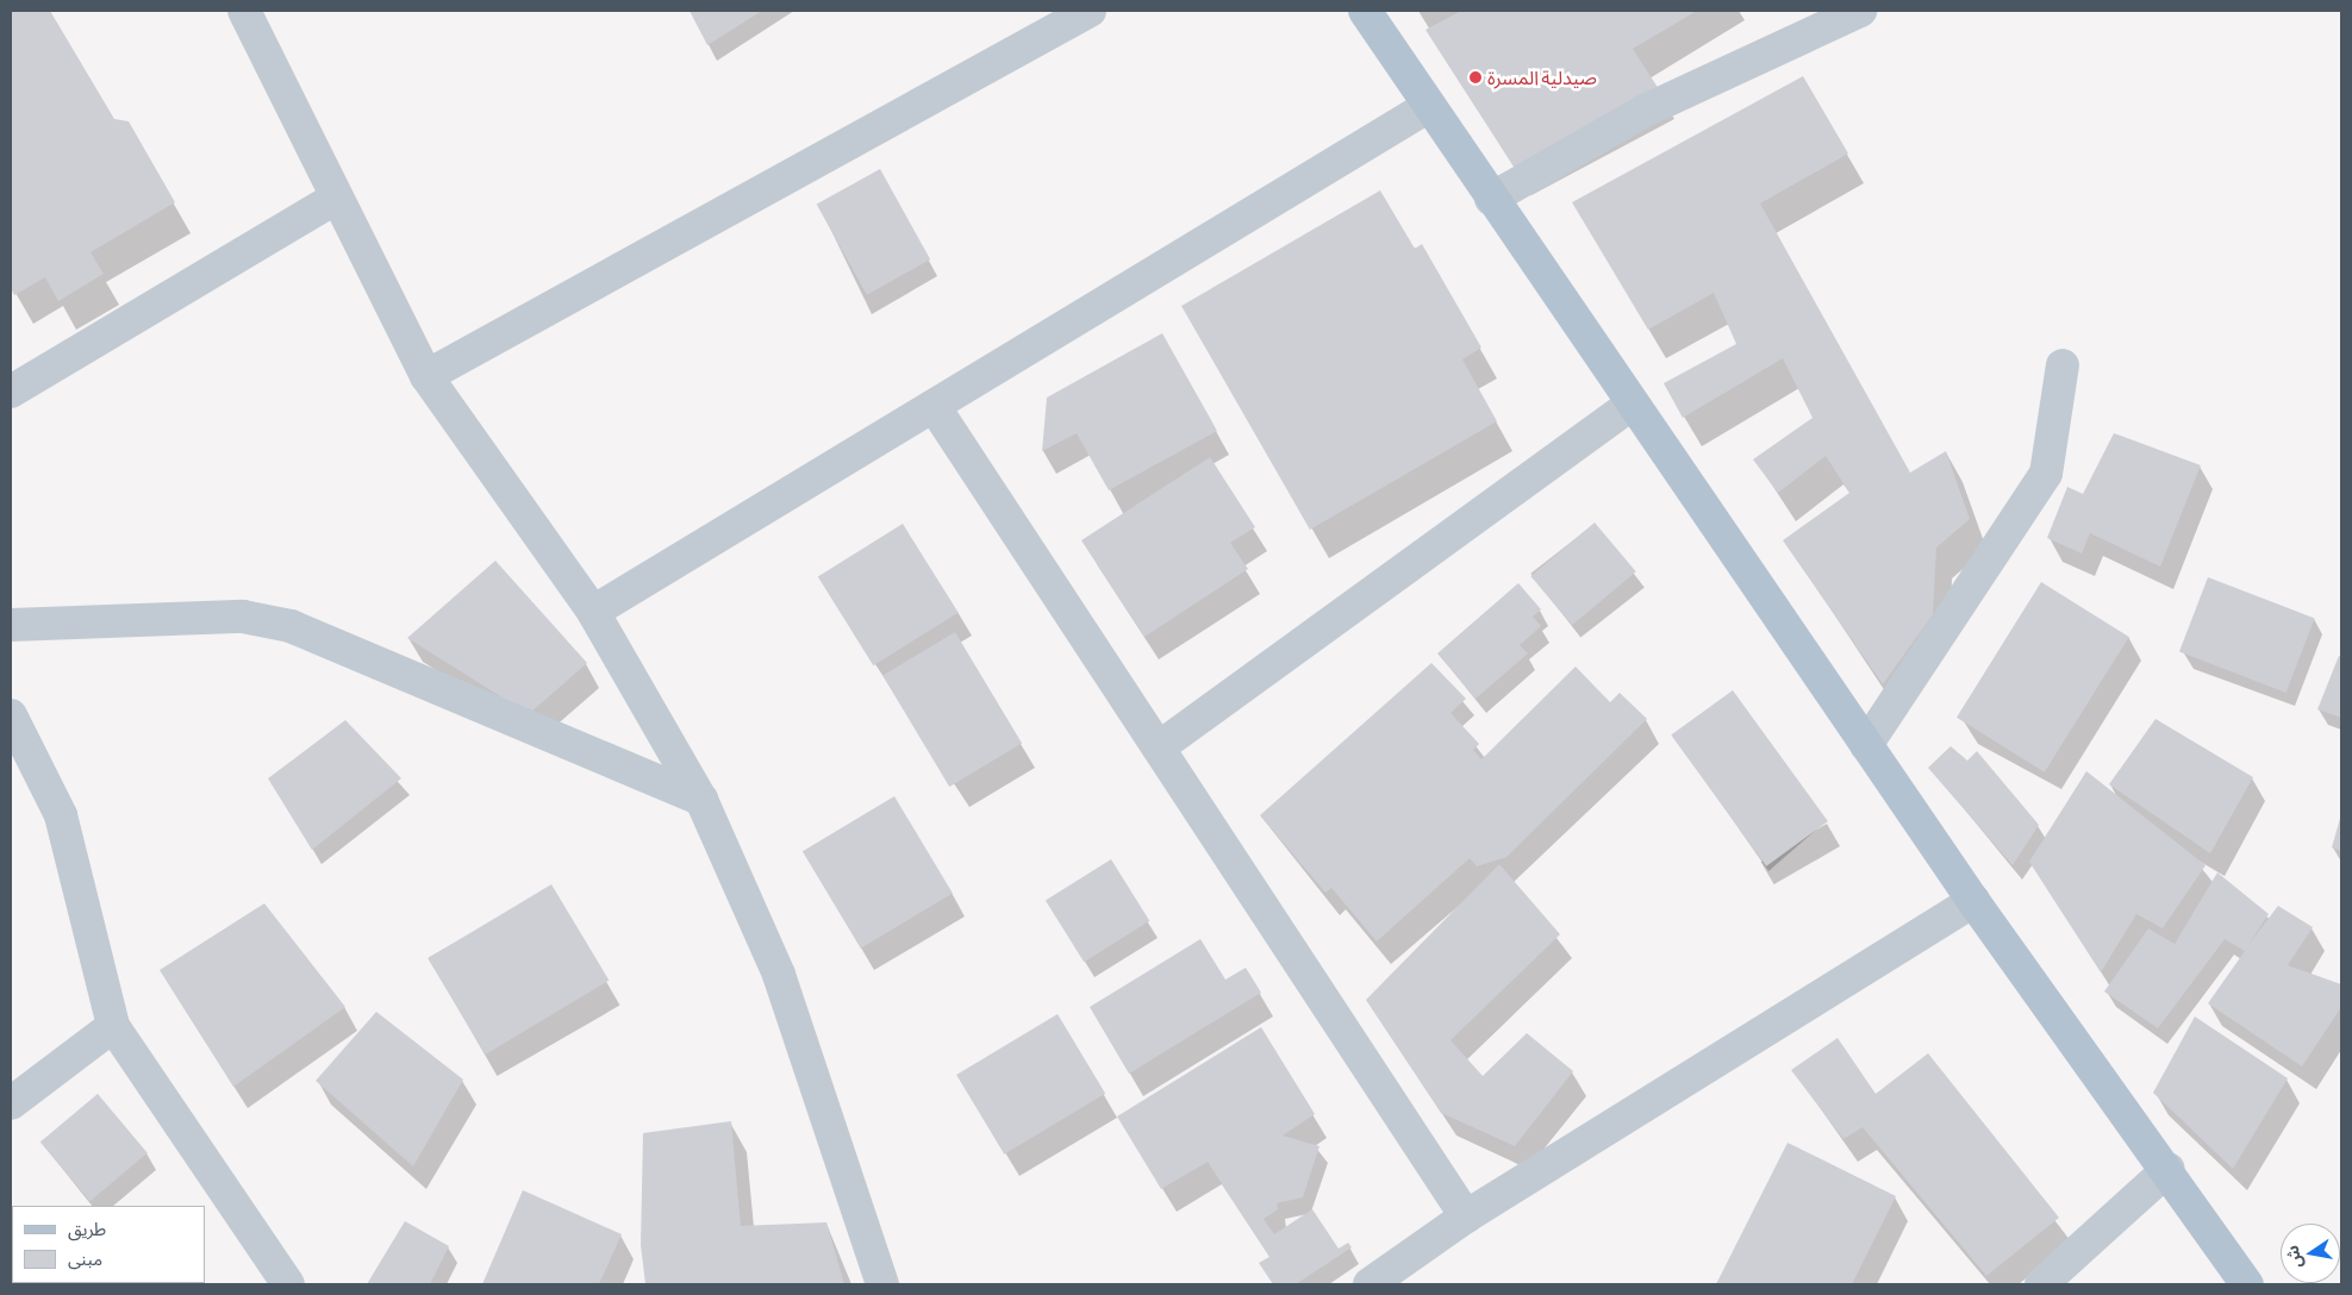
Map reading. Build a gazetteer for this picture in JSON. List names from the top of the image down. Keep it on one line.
{"places":["صيدلية المسرة"],"legend":["طريق","مبنى"],"north":"left"}
